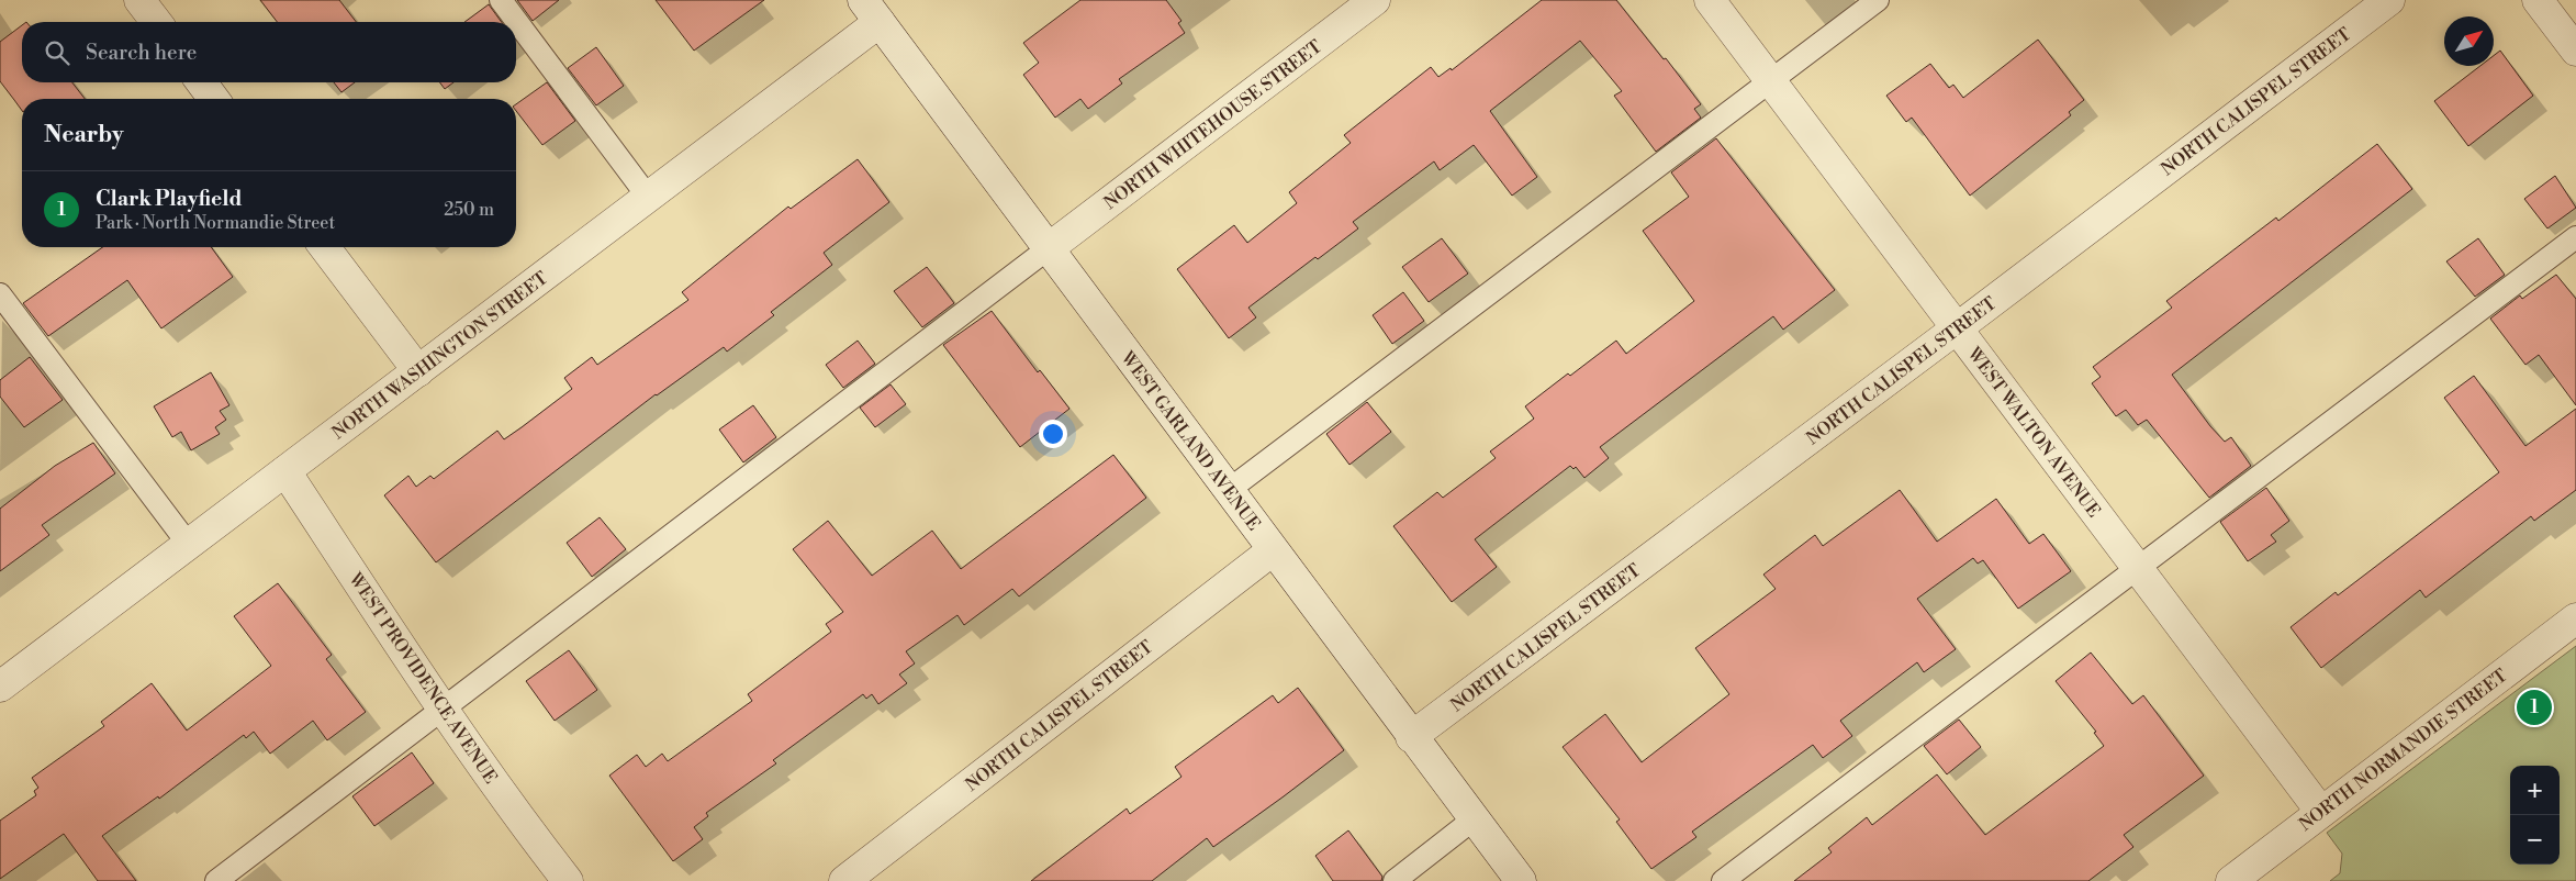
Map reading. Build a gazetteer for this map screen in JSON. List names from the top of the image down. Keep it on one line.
{"streets":{"street":["NORTH CALISPEL STREET","NORTH WHITEHOUSE STREET","NORTH WASHINGTON STREET","WEST WALTON AVENUE","WEST GARLAND AVENUE","WEST PROVIDENCE AVENUE","NORTH NORMANDIE STREET"]},"crossings":[["NORTH CALISPEL STREET","WEST WALTON AVENUE"],["NORTH CALISPEL STREET","WEST GARLAND AVENUE"],["NORTH WHITEHOUSE STREET","WEST GARLAND AVENUE"],["NORTH WASHINGTON STREET","WEST GARLAND AVENUE"],["NORTH WASHINGTON STREET","WEST PROVIDENCE AVENUE"],["WEST WALTON AVENUE","NORTH NORMANDIE STREET"]],"north":"top right","page":{"search":"Search here","heading":"Nearby","list":[{"mark":"1","name":"Clark Playfield","note":"Park · North Normandie Street","value":"250 m"}],"pins":"1","map_buttons":["+","−"]}}
